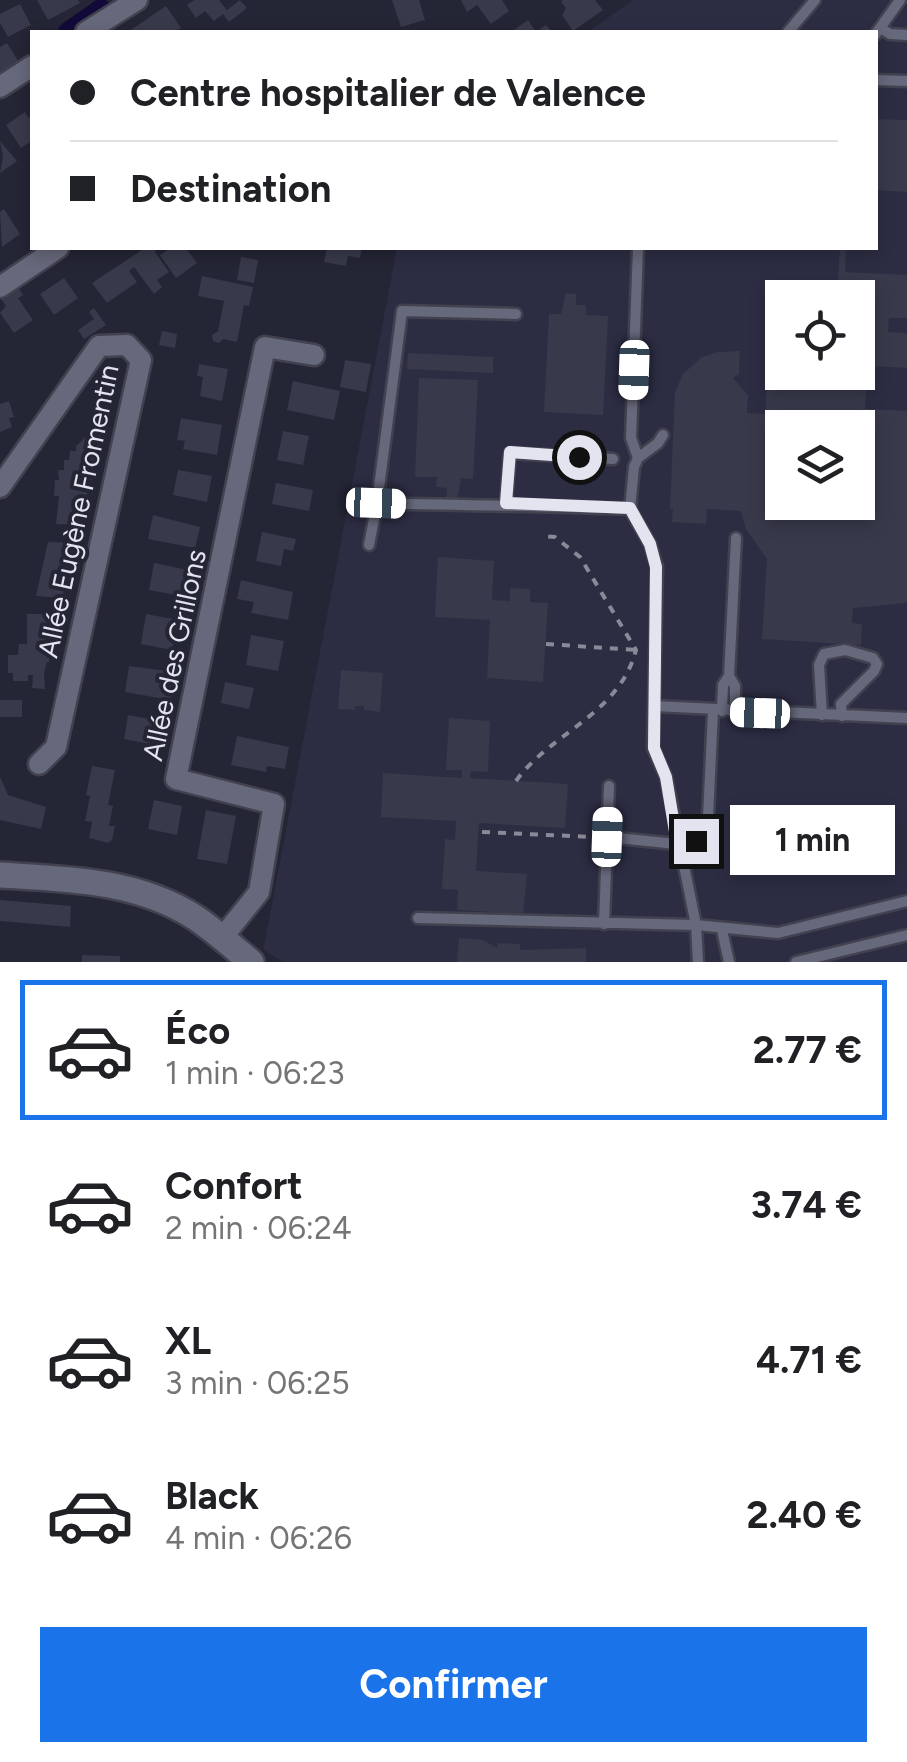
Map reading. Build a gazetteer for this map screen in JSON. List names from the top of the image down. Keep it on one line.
{"streets":{"street":["Allée Eugène Fromentin","Allée des Grillons"]},"page":{"banner":["Centre hospitalier de Valence","Destination"],"bubble":"1 min","list":[{"name":"Éco","note":"1 min · 06:23","value":"2.77 €"},{"name":"Confort","note":"2 min · 06:24","value":"3.74 €"},{"name":"XL","note":"3 min · 06:25","value":"4.71 €"},{"name":"Black","note":"4 min · 06:26","value":"2.40 €"}],"buttons":"Confirmer"}}
